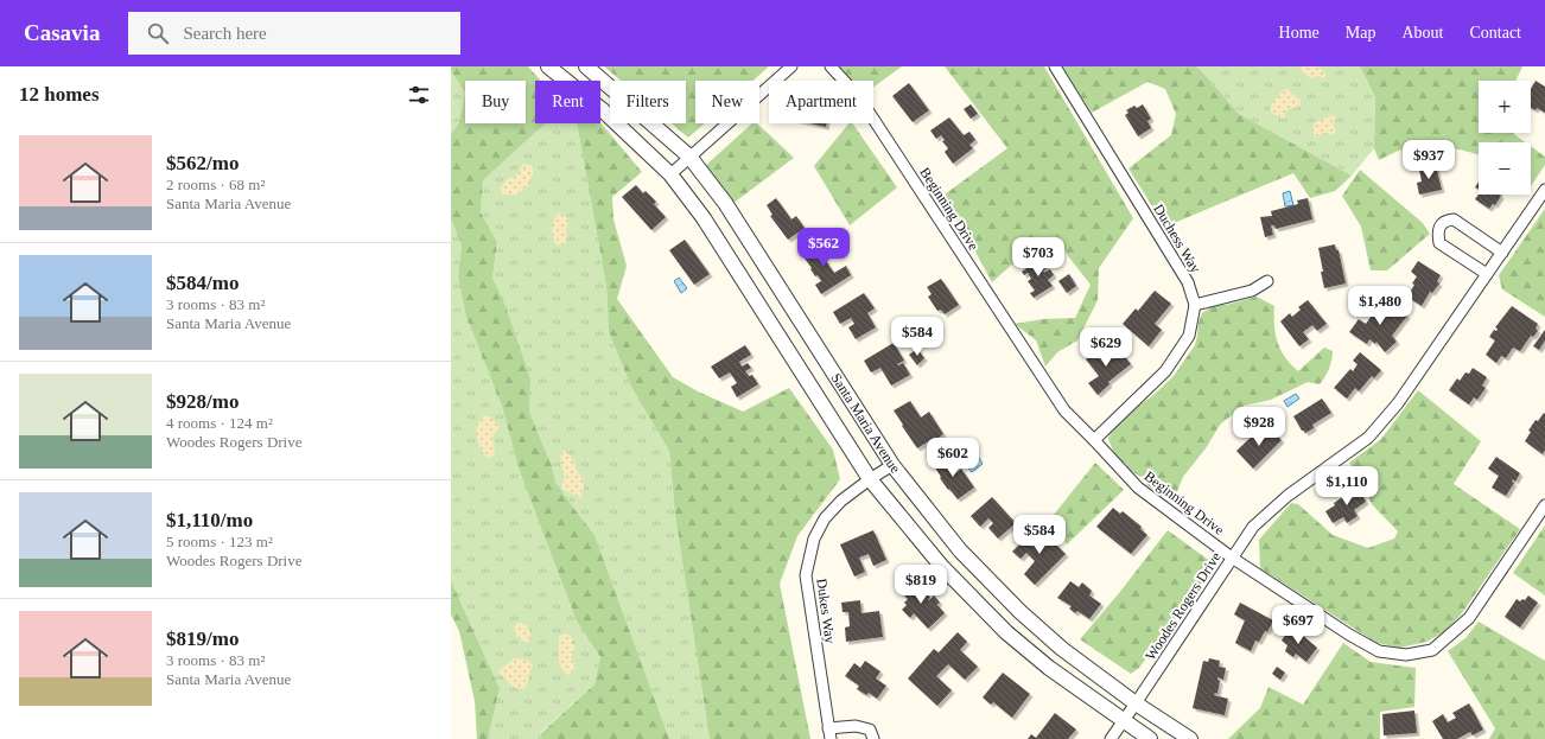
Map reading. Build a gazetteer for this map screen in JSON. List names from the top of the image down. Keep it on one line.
{"streets":{"street":["Beginning Drive","Duchess Way","Santa Maria Avenue","Woodes Rogers Drive","Dukes Way"]},"crossings":[["Beginning Drive","Duchess Way"],["Beginning Drive","Woodes Rogers Drive"],["Santa Maria Avenue","Woodes Rogers Drive"],["Santa Maria Avenue","Dukes Way"]],"page":{"header":"Casavia","search":"Search here","nav":["Home","Map","About","Contact"],"heading":"12 homes","map_buttons":["+","−"],"chip":["Buy","Rent","Filters","New","Apartment"],"list":[{"name":"$562/mo","note":"2 rooms · 68 m² · Santa Maria Avenue"},{"name":"$584/mo","note":"3 rooms · 83 m² · Santa Maria Avenue"},{"name":"$928/mo","note":"4 rooms · 124 m² · Woodes Rogers Drive"},{"name":"$1,110/mo","note":"5 rooms · 123 m² · Woodes Rogers Drive"},{"name":"$819/mo","note":"3 rooms · 83 m² · Santa Maria Avenue"}],"price":["$937","$562","$703","$1,480","$584","$629","$928","$602","$1,110","$584","$819","$697"]}}
